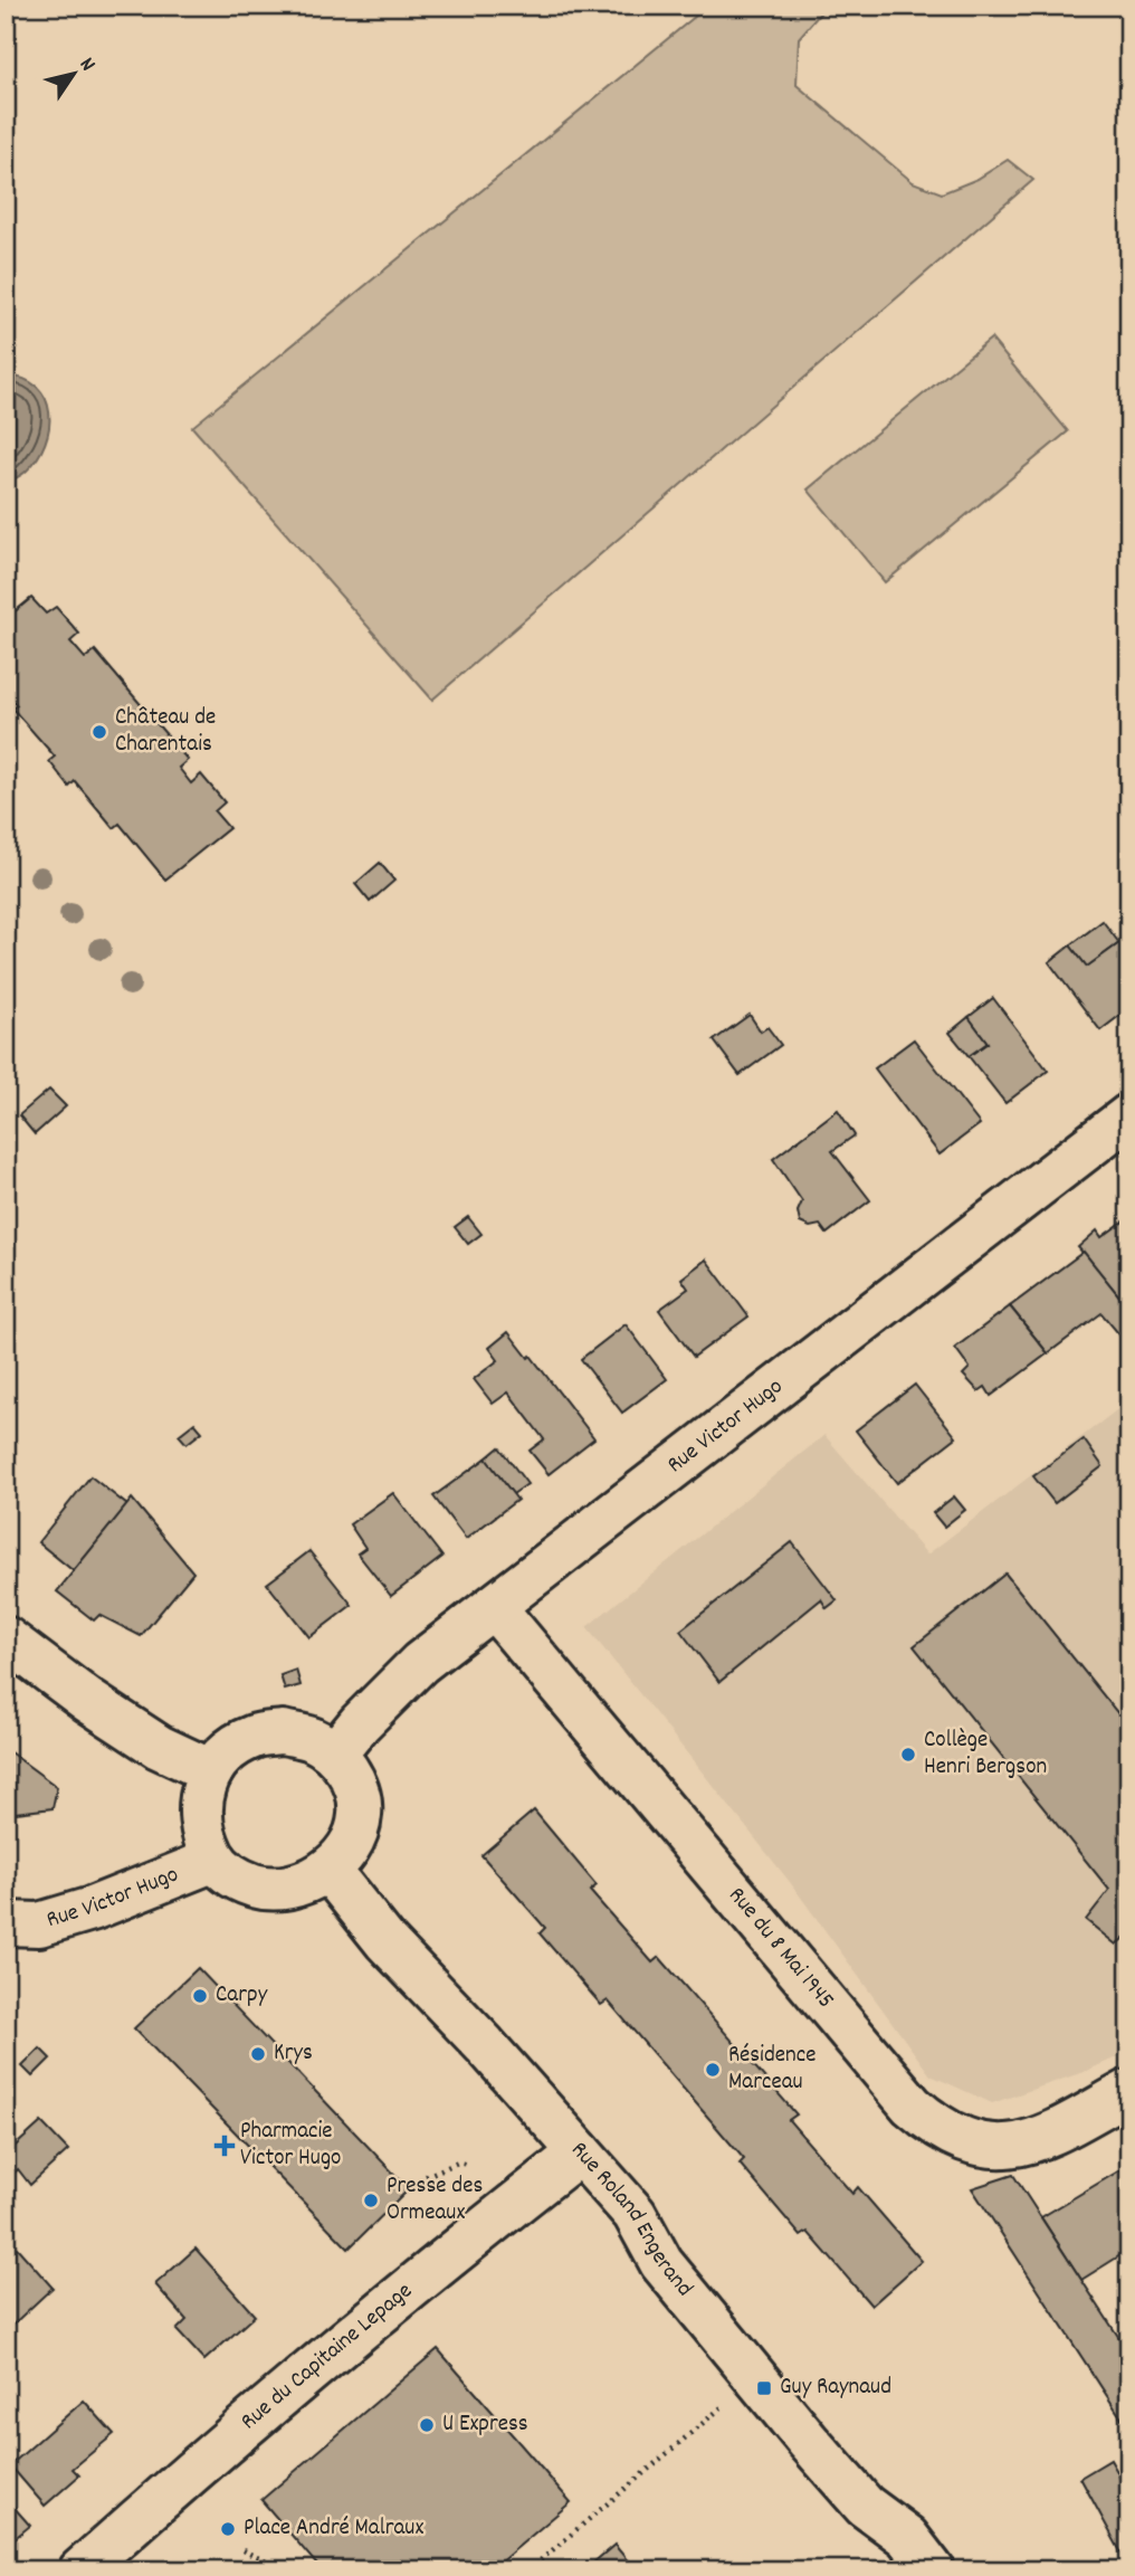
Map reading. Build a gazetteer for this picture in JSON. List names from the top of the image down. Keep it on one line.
{"streets":{"street":["Rue Victor Hugo","Rue du 8 Mai 1945","Rue Roland Engerand","Rue du Capitaine Lepage"]},"crossings":[["Rue Victor Hugo","Rue du 8 Mai 1945"],["Rue Victor Hugo","Rue Roland Engerand"],["Rue Roland Engerand","Rue du Capitaine Lepage"]],"places":{"other":["Château de Charentais","Collège Henri Bergson","Carpy","Krys","Résidence Marceau","Presse des Ormeaux","U Express","Place André Malraux"],"health":["Pharmacie Victor Hugo"],"transit":["Guy Raynaud"]},"north":"top right"}
